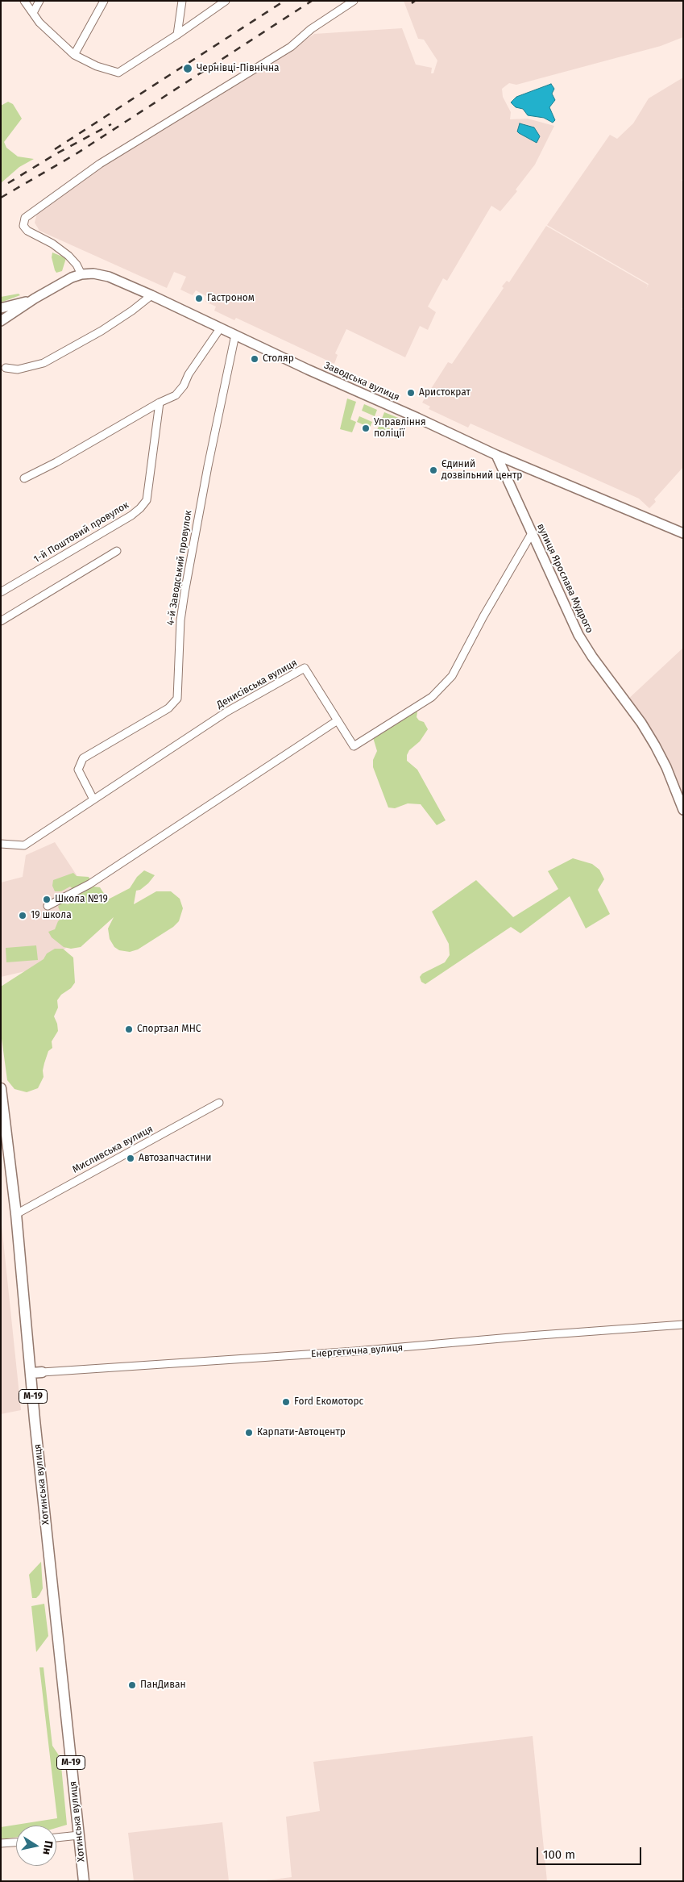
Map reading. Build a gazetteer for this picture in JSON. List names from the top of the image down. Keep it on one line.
{"streets":{"highway":["Енергетична вулиця","М-19","Хотинська вулиця"],"main road":["Заводська вулиця","вулиця Ярослава Мудрого"],"street":["1-й Поштовий провулок","4-й Заводський провулок","Денисівська вулиця","Мисливська вулиця"]},"crossings":[["Заводська вулиця","4-й Заводський провулок"],["Заводська вулиця","вулиця Ярослава Мудрого"],["4-й Заводський провулок","Денисівська вулиця"],["вулиця Ярослава Мудрого","Денисівська вулиця"],["Мисливська вулиця","Хотинська вулиця"],["Енергетична вулиця","Хотинська вулиця"]],"places":["Чернівці-Північна","Гастроном","Столяр","Аристократ","Управління поліції","Єдиний дозвільний центр","Школа №19","19 школа","Спортзал МНС","Автозапчастини","Ford Екомоторс","Карпати-Автоцентр","ПанДиван"],"scale_bar":"100 m","north":"right"}
